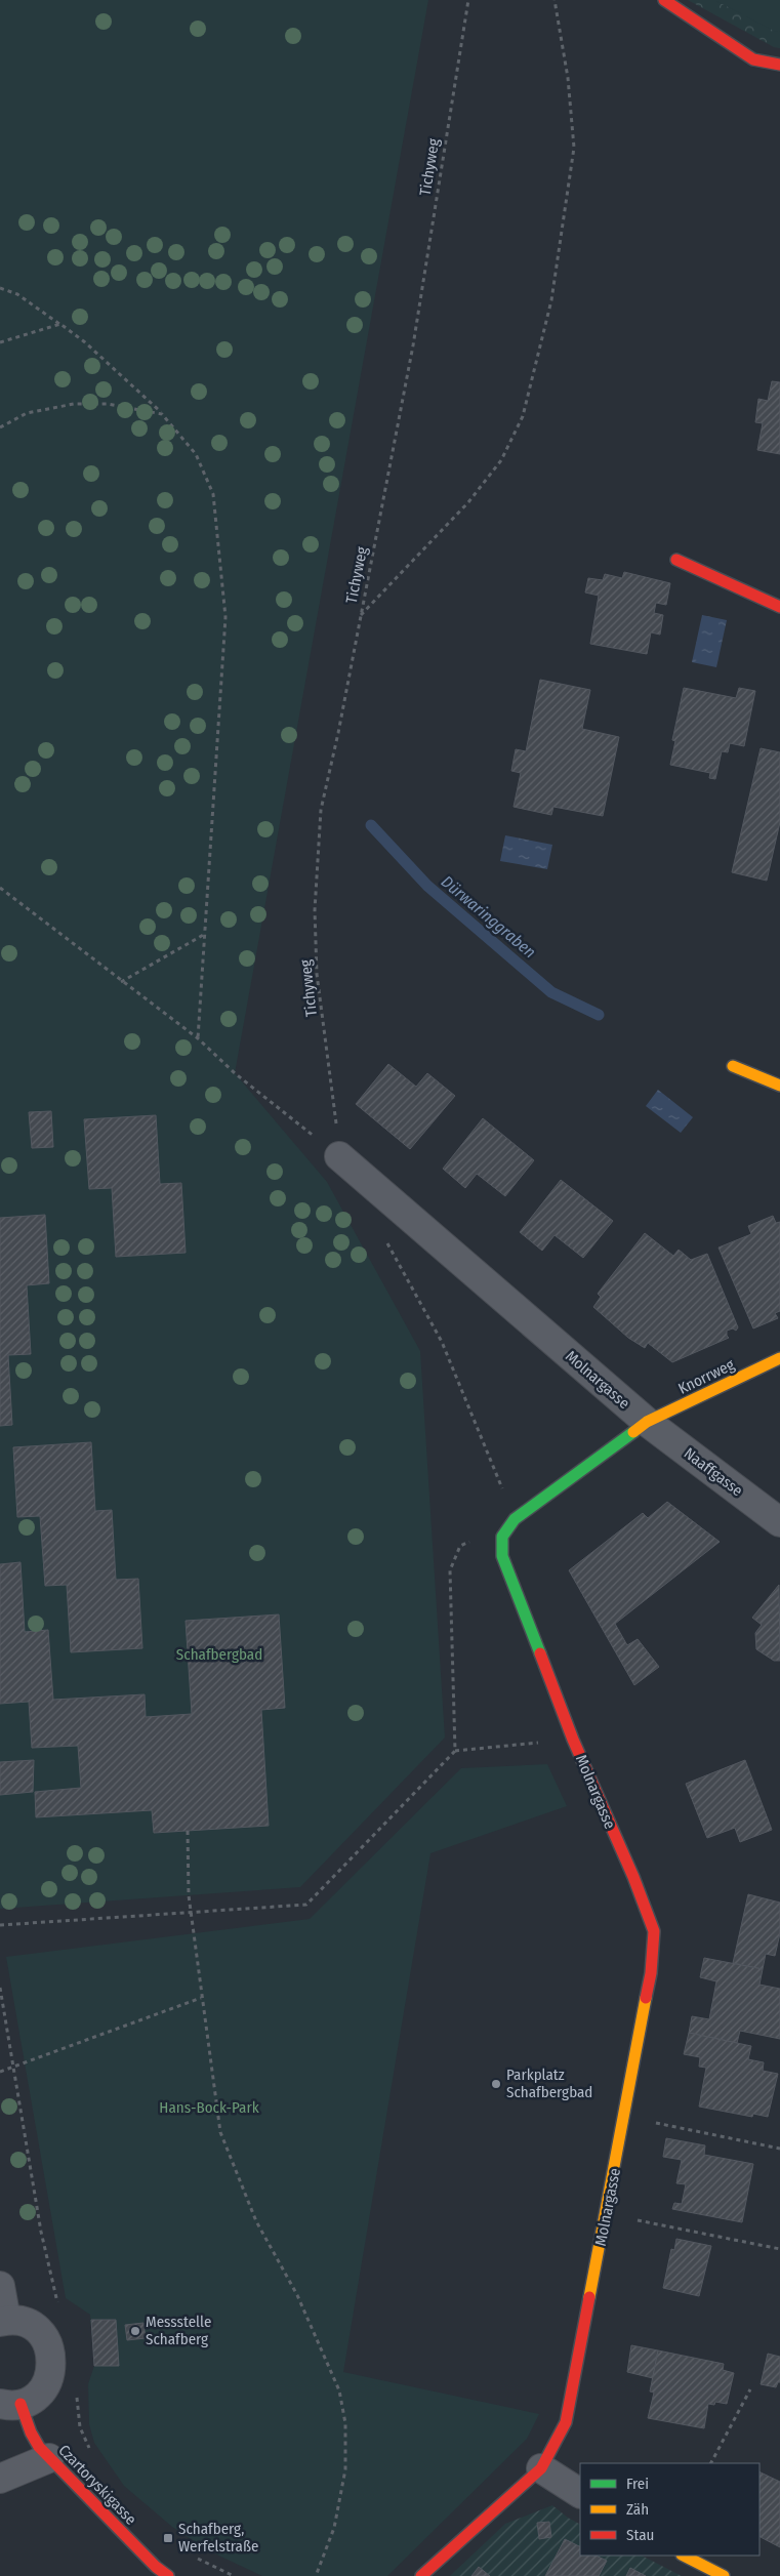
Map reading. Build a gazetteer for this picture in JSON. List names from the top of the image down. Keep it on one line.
{"streets":{"street":["Knorrweg","Molnargasse","Naaffgasse","Czartoryskigasse"],"path":["Tichyweg"]},"crossings":[["Tichyweg","Molnargasse"],["Knorrweg","Molnargasse"],["Knorrweg","Naaffgasse"],["Molnargasse","Naaffgasse"]],"water":["Dürwaringgraben"],"parks":["Schafbergbad","Hans-Bock-Park"],"places":{"other":["Parkplatz Schafbergbad","Messstelle Schafberg"],"transit":["Schafberg, Werfelstraße"]},"legend":["Frei","Zäh","Stau"]}
